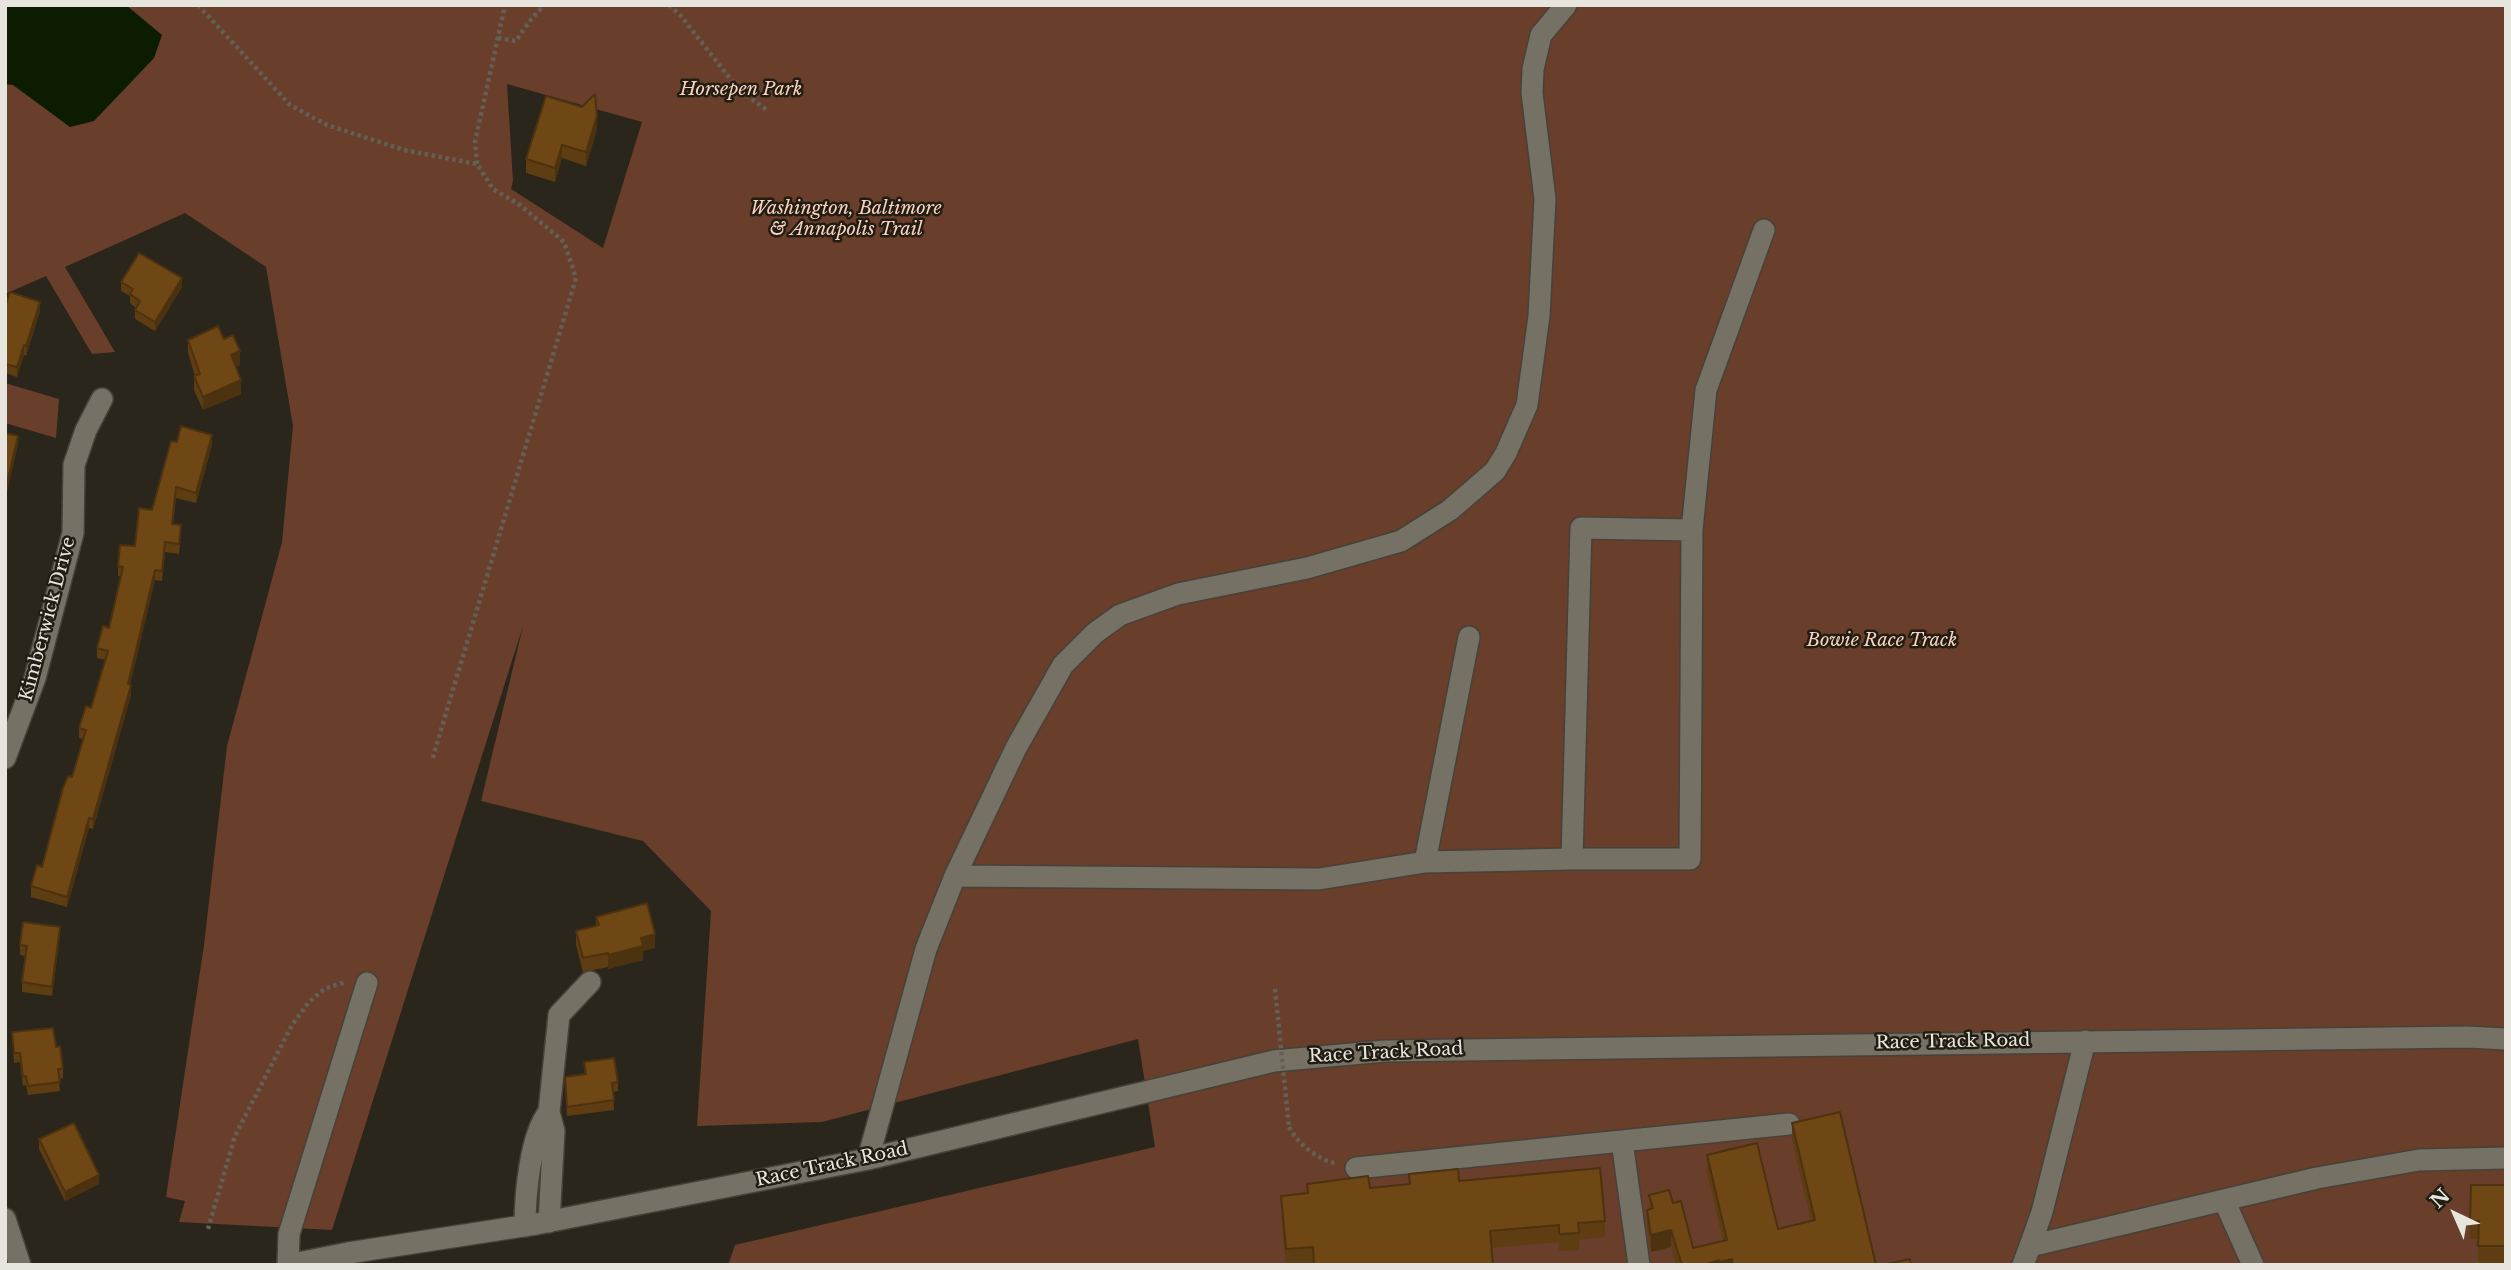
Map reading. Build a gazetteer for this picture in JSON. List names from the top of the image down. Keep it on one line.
{"streets":{"street":["Kimberwick Drive","Race Track Road"]},"parks":["Horsepen Park","Washington, Baltimore & Annapolis Trail","Bowie Race Track"],"north":"top left"}
